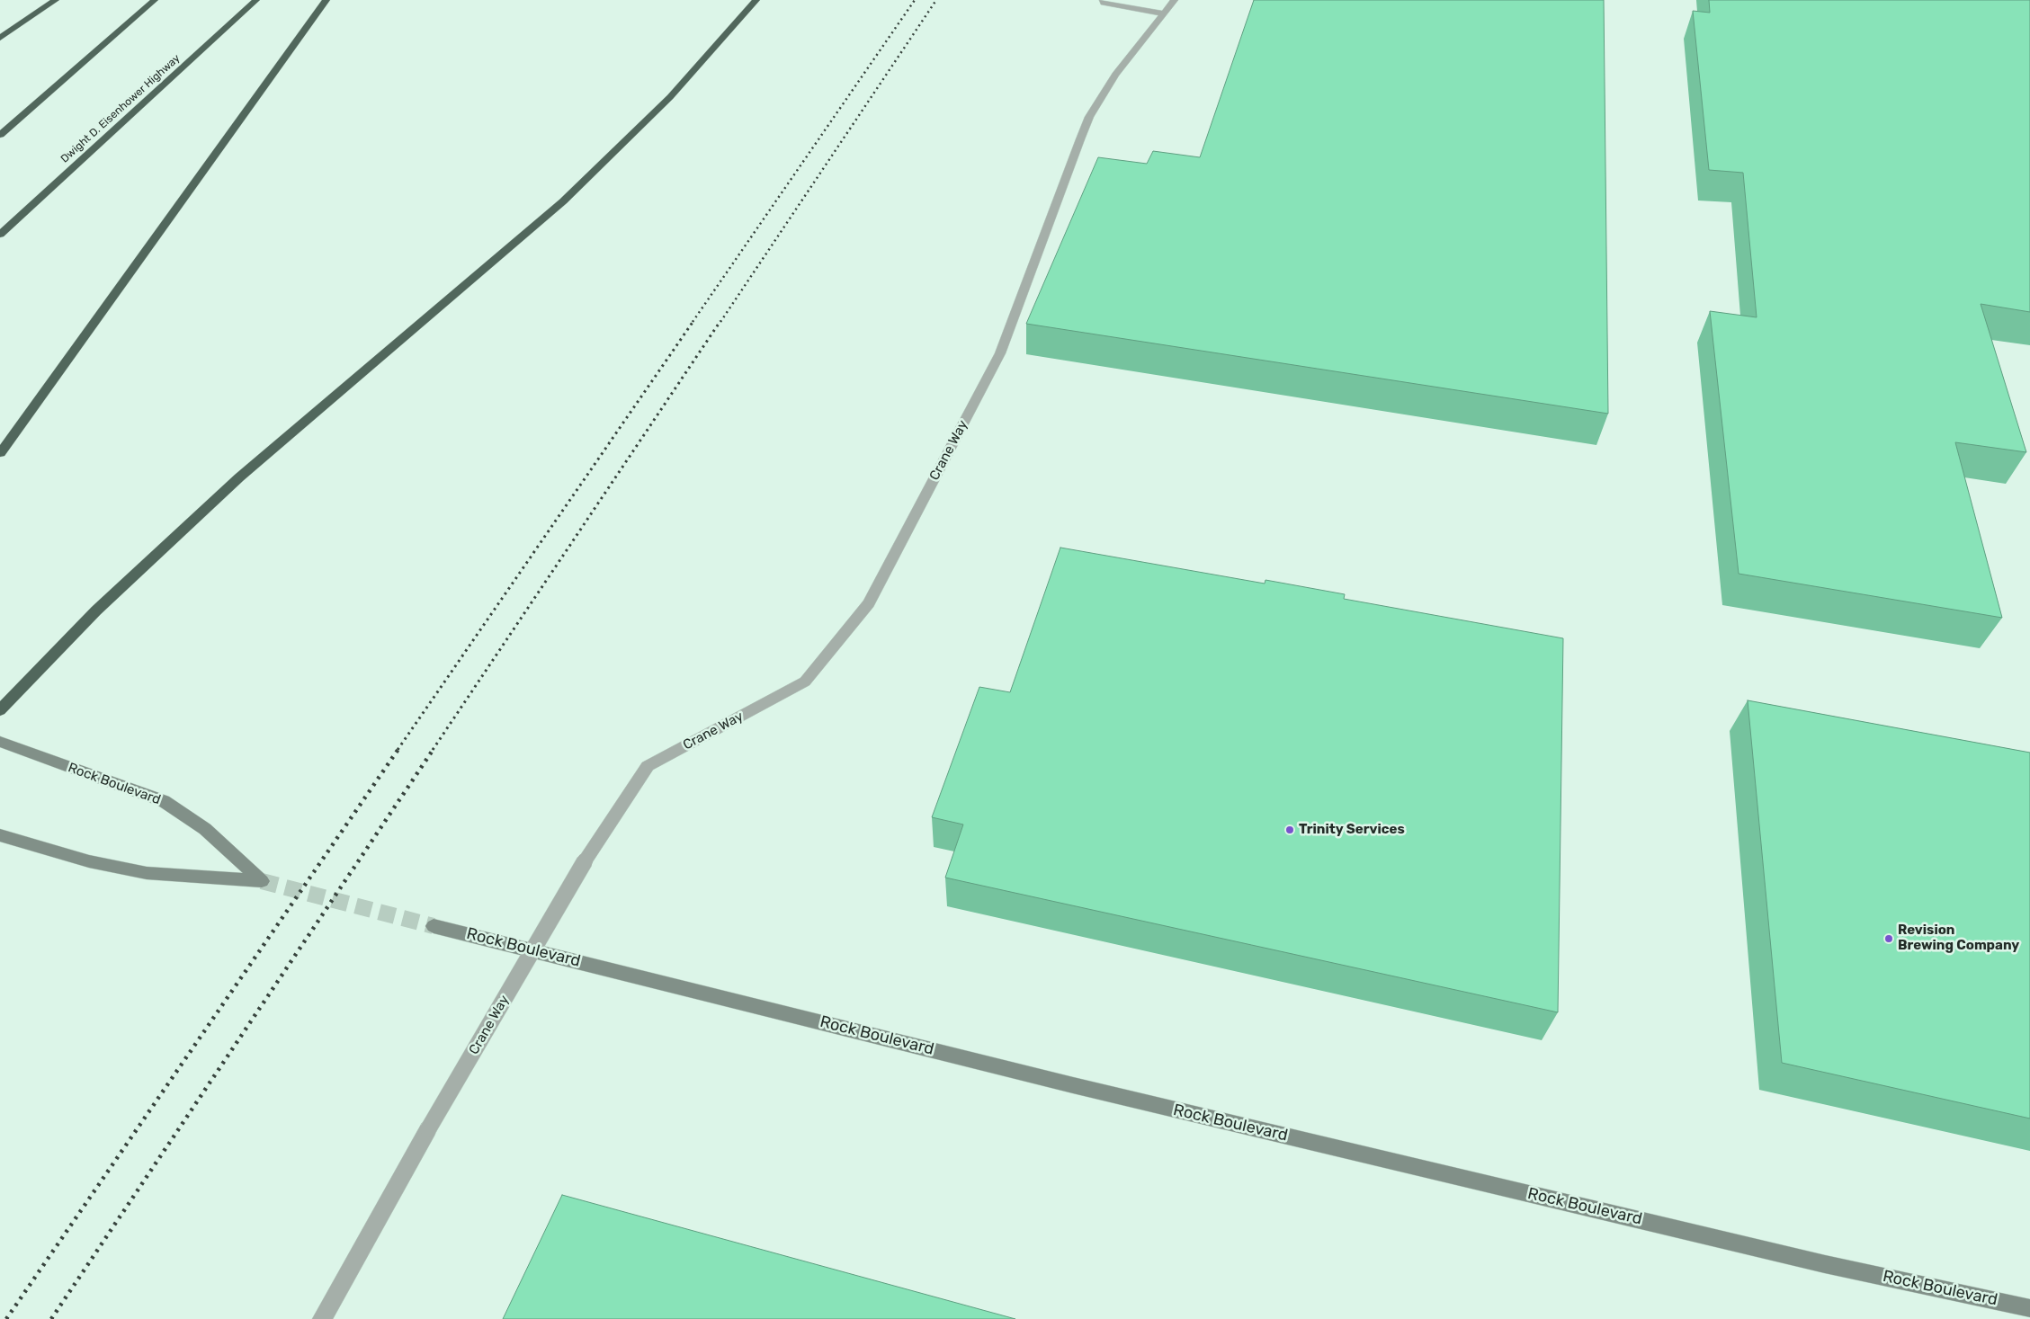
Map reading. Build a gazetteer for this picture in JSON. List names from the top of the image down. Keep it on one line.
{"streets":{"highway":["Dwight D. Eisenhower Highway"],"main road":["Rock Boulevard"],"street":["Crane Way"]},"places":["Trinity Services","Revision Brewing Company"]}
